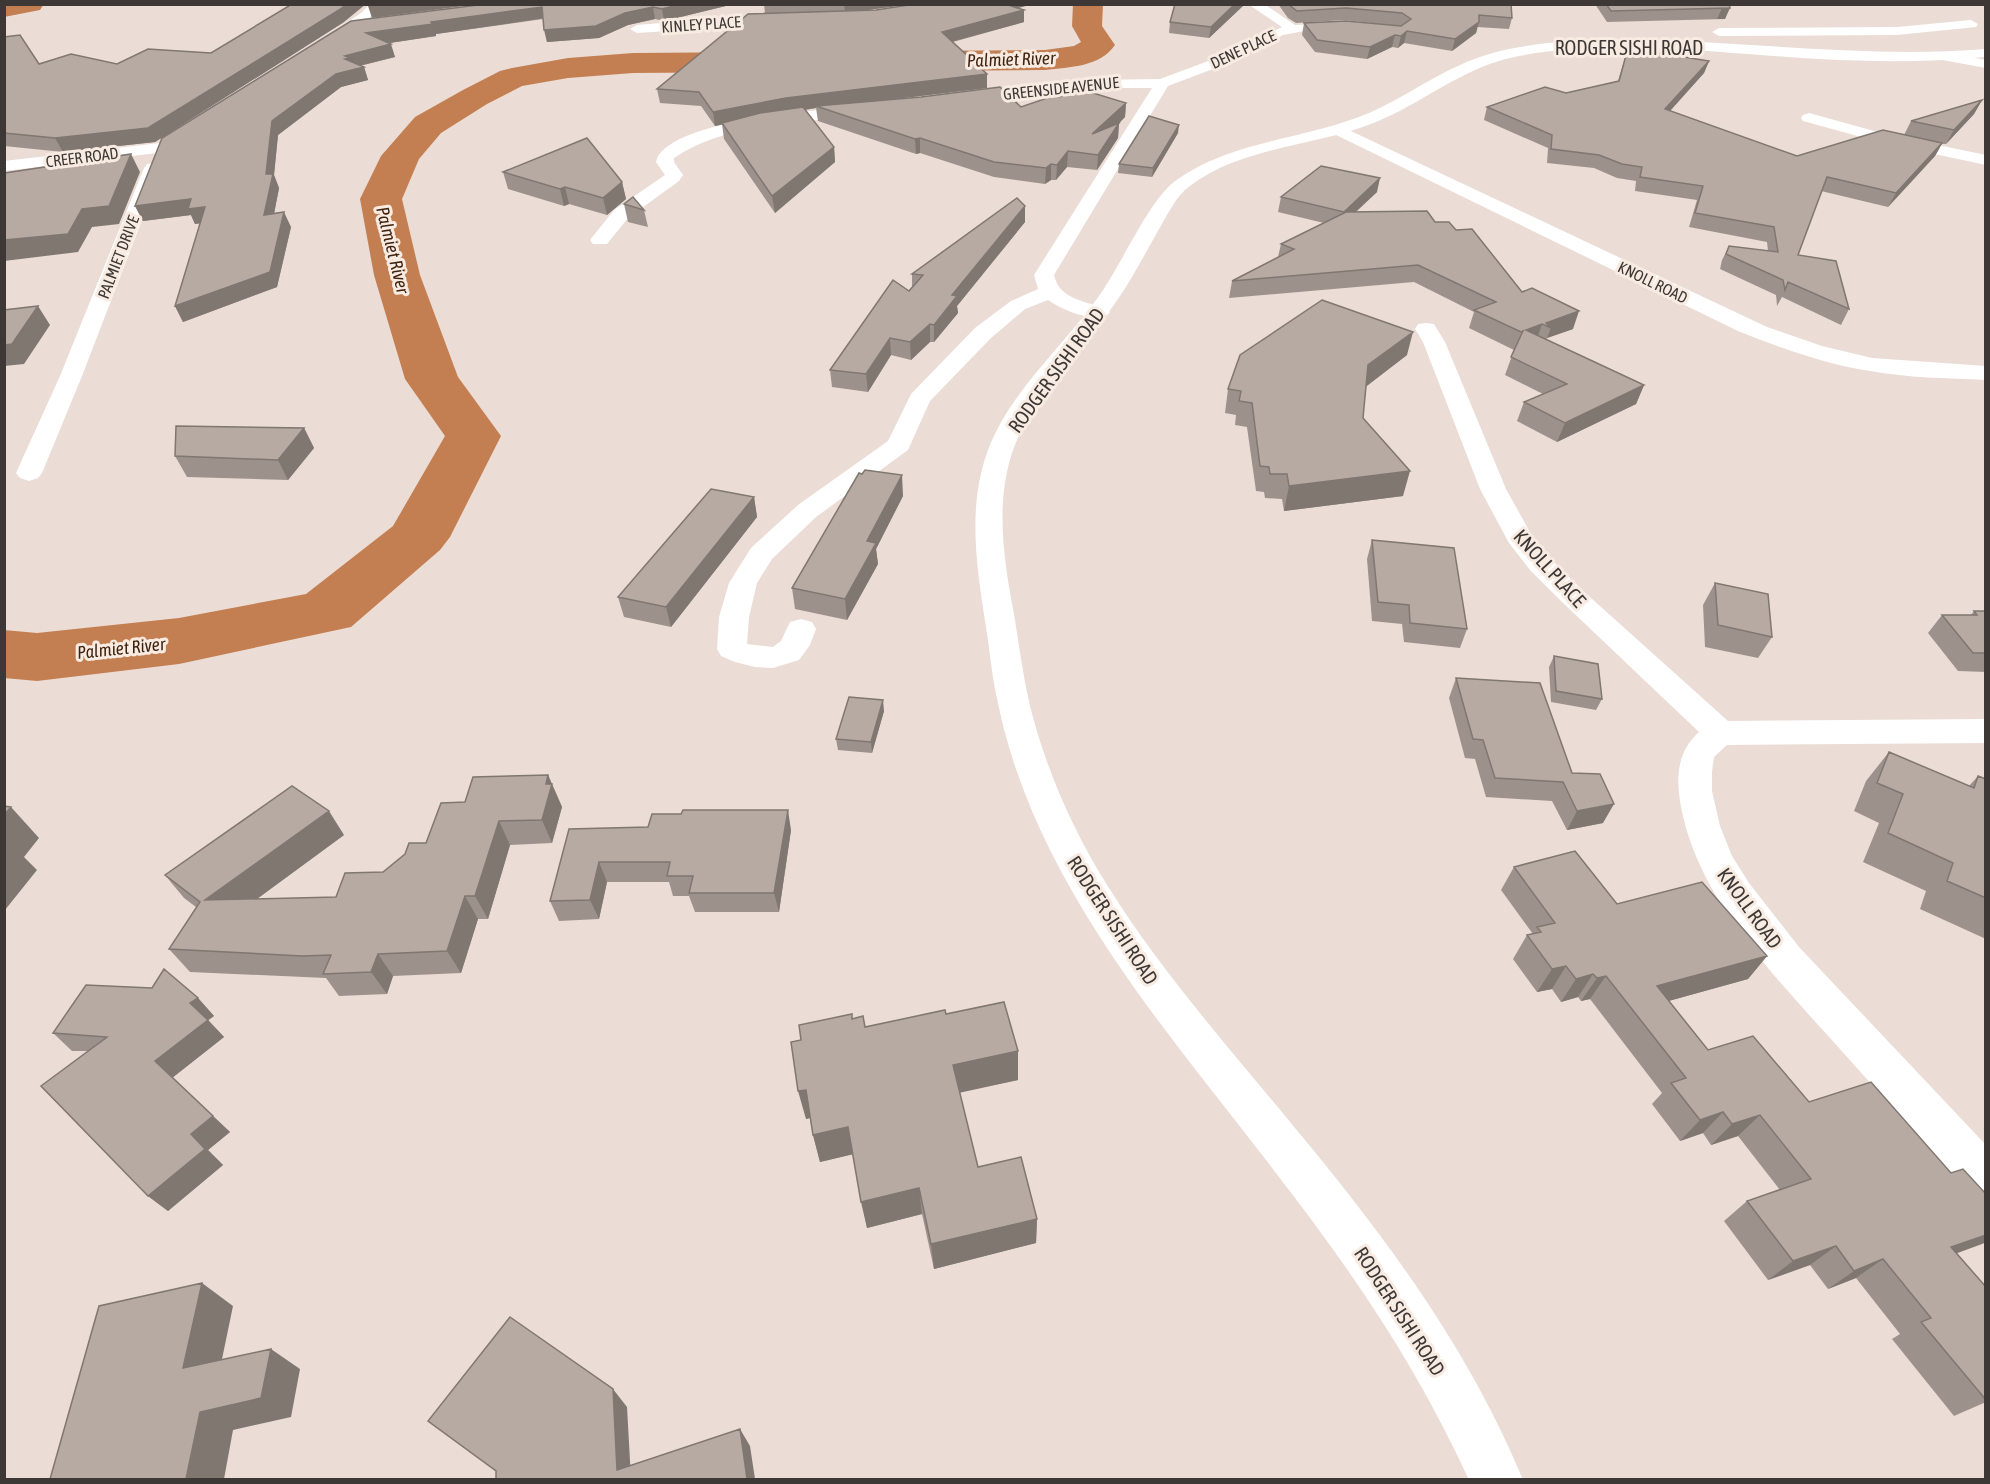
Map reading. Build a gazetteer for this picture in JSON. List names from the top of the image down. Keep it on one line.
{"streets":{"street":["KINLEY PLACE","RODGER SISHI ROAD","DENE PLACE","GREENSIDE AVENUE","CREER ROAD","PALMIET DRIVE","KNOLL ROAD","KNOLL PLACE"]},"crossings":[["RODGER SISHI ROAD","KNOLL ROAD"],["DENE PLACE","GREENSIDE AVENUE"],["CREER ROAD","PALMIET DRIVE"],["KNOLL ROAD","KNOLL PLACE"]],"water":["Palmiet River"]}
